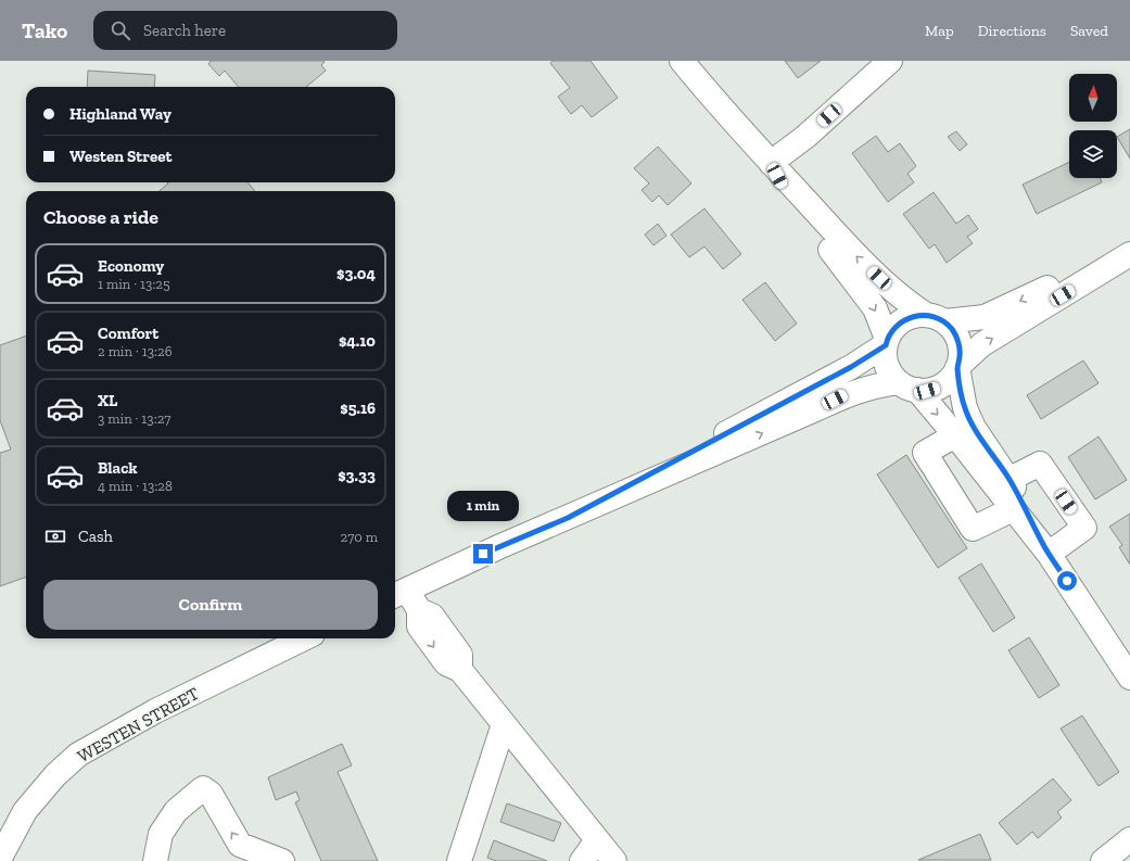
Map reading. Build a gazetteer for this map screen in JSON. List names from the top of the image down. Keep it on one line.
{"streets":{"street":["WESTEN STREET"]},"north":"top","page":{"header":"Tako","search":"Search here","nav":["Map","Directions","Saved"],"banner":["Highland Way","Westen Street"],"heading":"Choose a ride","list":[{"name":"Economy","note":"1 min · 13:25","value":"$3.04"},{"name":"Comfort","note":"2 min · 13:26","value":"$4.10"},{"name":"XL","note":"3 min · 13:27","value":"$5.16"},{"name":"Black","note":"4 min · 13:28","value":"$3.33"}],"bubble":"1 min","pay":["Cash","270 m"],"buttons":"Confirm"}}
